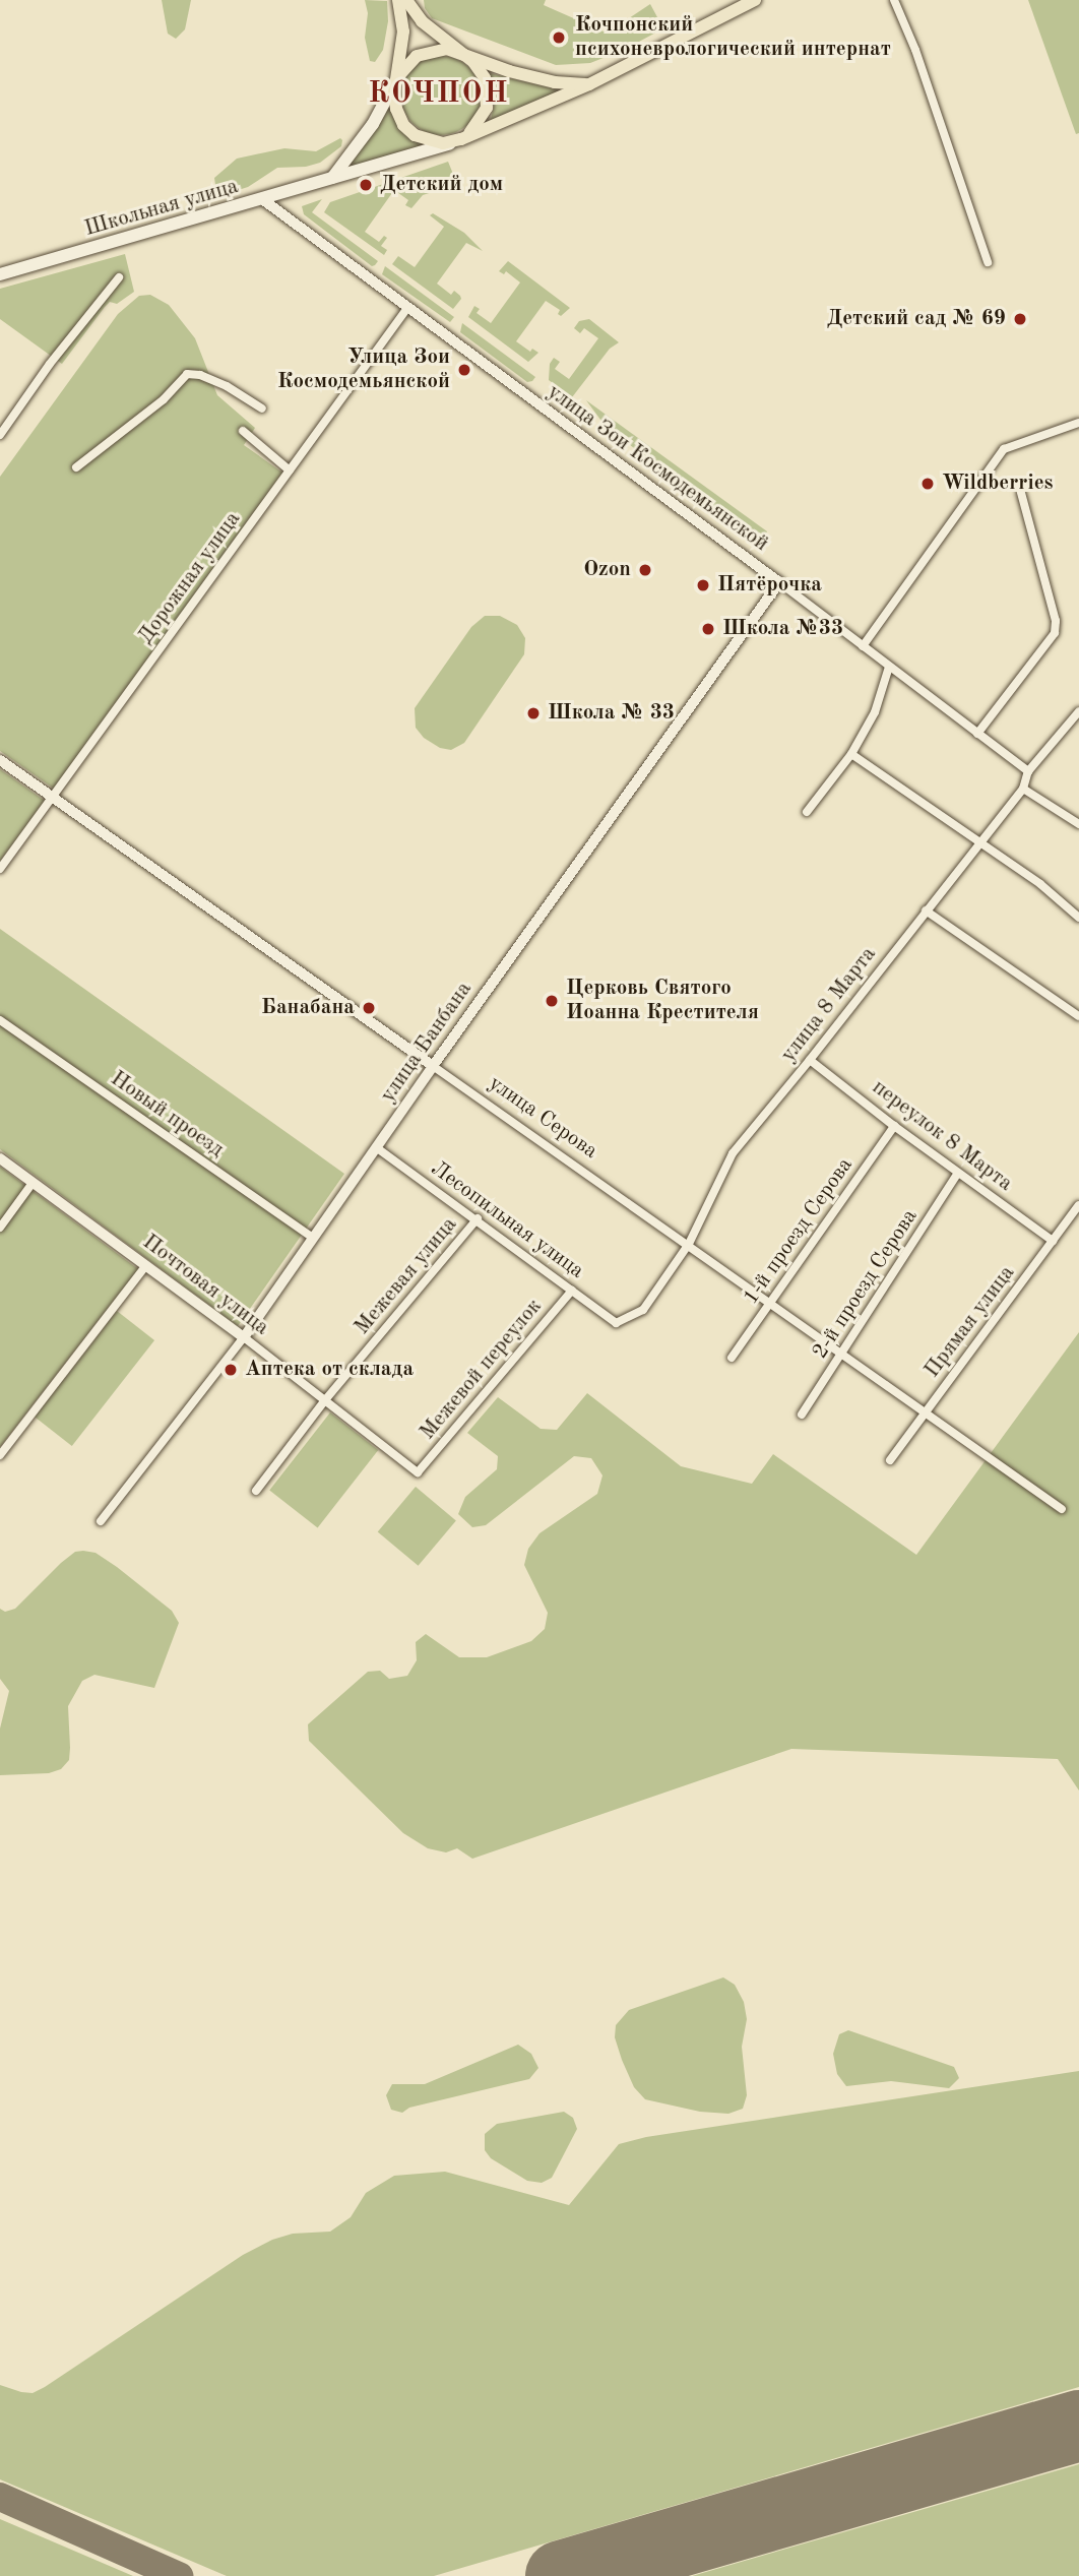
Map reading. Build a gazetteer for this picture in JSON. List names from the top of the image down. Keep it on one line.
{"streets":{"main road":["Школьная улица"],"street":["улица Зои Космодемьянской","Дорожная улица","улица 8 Марта","улица Банбана","Новый проезд","улица Серова","переулок 8 Марта","Лесопильная улица","1-й проезд Серова","Межевая улица","2-й проезд Серова","Почтовая улица","Прямая улица","Межевой переулок"]},"crossings":[["Школьная улица","улица Зои Космодемьянской"],["улица Зои Космодемьянской","Дорожная улица"],["улица Зои Космодемьянской","улица 8 Марта"],["улица Зои Космодемьянской","улица Банбана"],["Дорожная улица","улица Серова"],["улица 8 Марта","улица Серова"],["улица 8 Марта","переулок 8 Марта"],["улица 8 Марта","Лесопильная улица"],["улица Банбана","Новый проезд"],["улица Банбана","улица Серова"],["улица Банбана","Лесопильная улица"],["улица Банбана","Почтовая улица"],["улица Серова","1-й проезд Серова"],["улица Серова","2-й проезд Серова"],["улица Серова","Прямая улица"],["переулок 8 Марта","1-й проезд Серова"],["переулок 8 Марта","2-й проезд Серова"],["переулок 8 Марта","Прямая улица"],["Лесопильная улица","Межевая улица"],["Лесопильная улица","Межевой переулок"],["Межевая улица","Почтовая улица"],["Почтовая улица","Межевой переулок"]],"districts":["КОЧПОН"],"places":["Кочпонский психоневрологический интернат","Детский дом","Детский сад № 69","Улица Зои Космодемьянской","Wildberries","Ozon","Пятёрочка","Школа №33","Школа № 33","Церковь Святого Иоанна Крестителя","Банабана","Аптека от склада"]}
